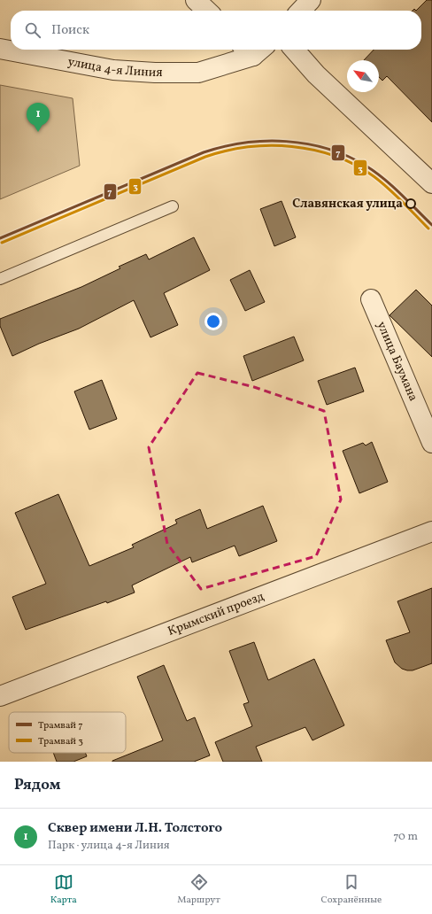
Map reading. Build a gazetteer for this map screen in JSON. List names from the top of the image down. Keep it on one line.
{"streets":{"street":["улица 4-я Линия","улица Баумана","Крымский проезд"]},"places":["Славянская улица"],"lines":["tram line 7","tram line 3"],"legend":["Трамвай 7","Трамвай 3"],"north":"top left","page":{"search":"Поиск","pins":"1","heading":"Рядом","list":[{"mark":"1","name":"Сквер имени Л.Н. Толстого","note":"Парк · улица 4-я Линия","value":"70 m"}],"nav":["Карта","Маршрут","Сохранённые"]}}
